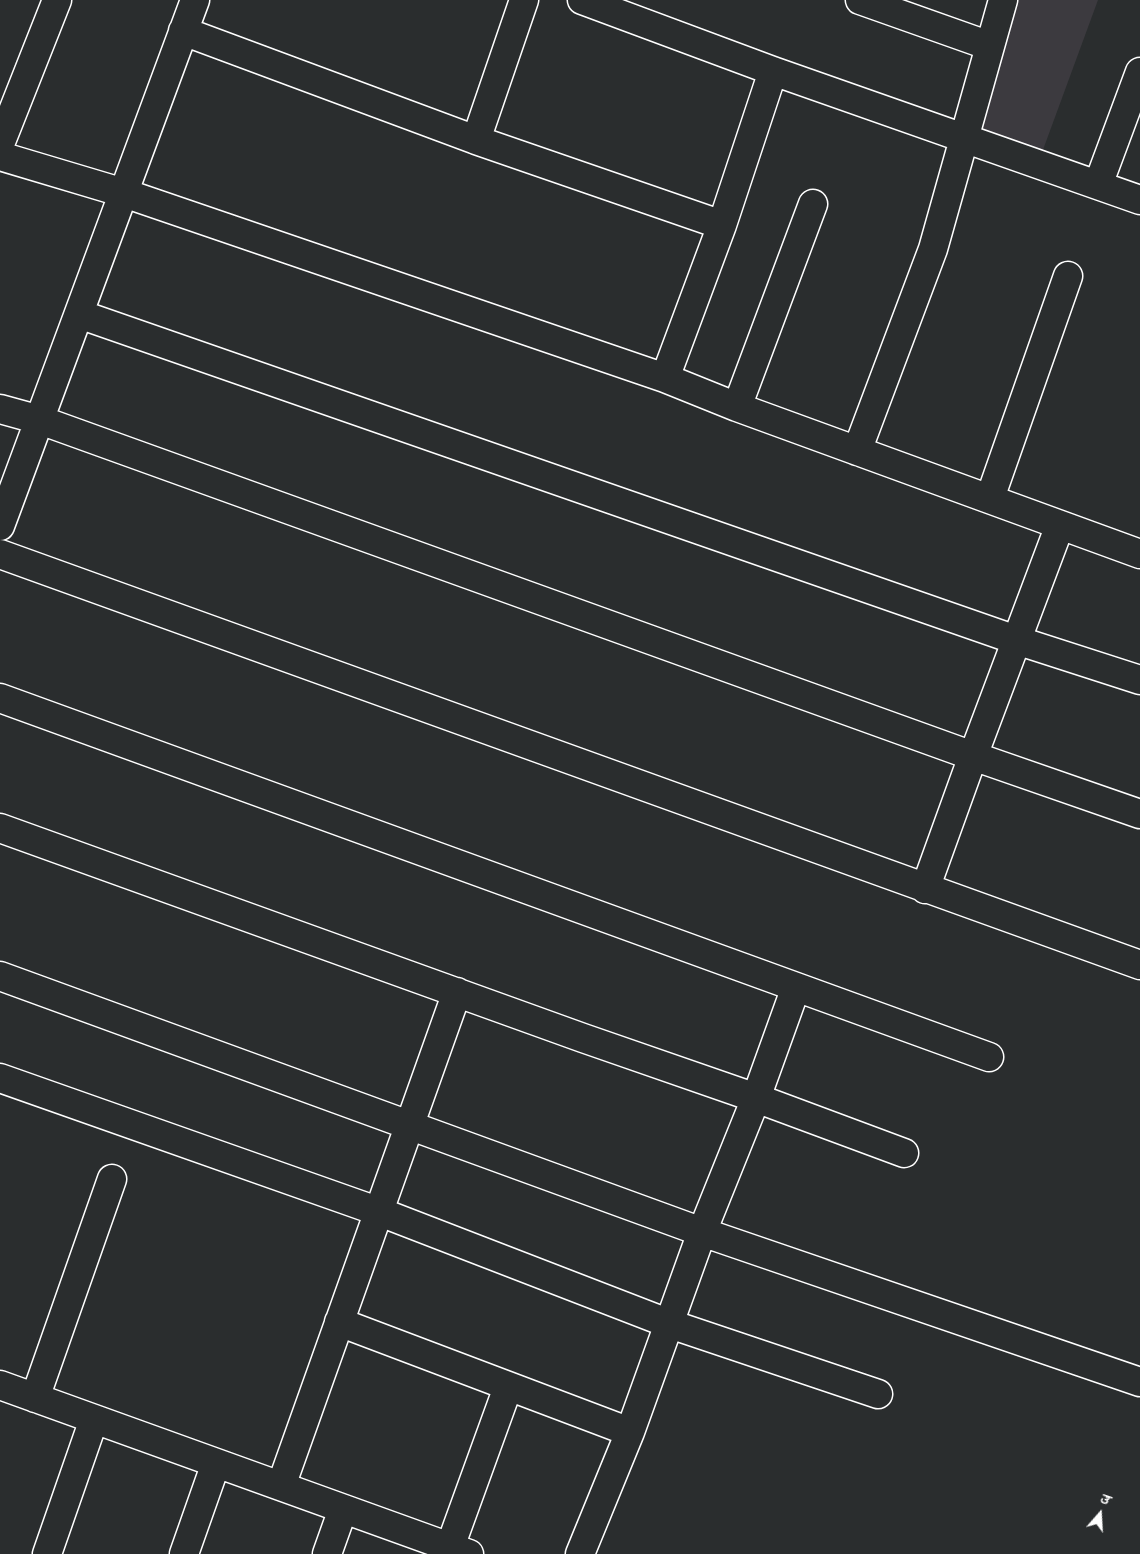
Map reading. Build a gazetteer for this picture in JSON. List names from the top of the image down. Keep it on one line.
{"north":"top"}
